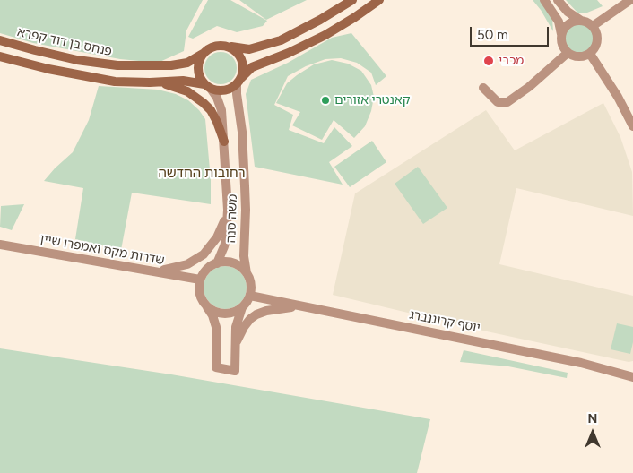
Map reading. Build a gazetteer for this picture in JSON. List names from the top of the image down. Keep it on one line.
{"streets":{"main road":["פנחס בן דוד קפרא"],"street":["משה סנה","שדרות מקס ואמפרו שיין","יוסף קרוננברג"]},"crossings":[["פנחס בן דוד קפרא","משה סנה"],["משה סנה","שדרות מקס ואמפרו שיין"],["משה סנה","יוסף קרוננברג"],["שדרות מקס ואמפרו שיין","יוסף קרוננברג"]],"districts":["רחובות החדשה"],"places":["מכבי","קאנטרי אזורים"],"scale_bar":"50 m","north":"top"}
